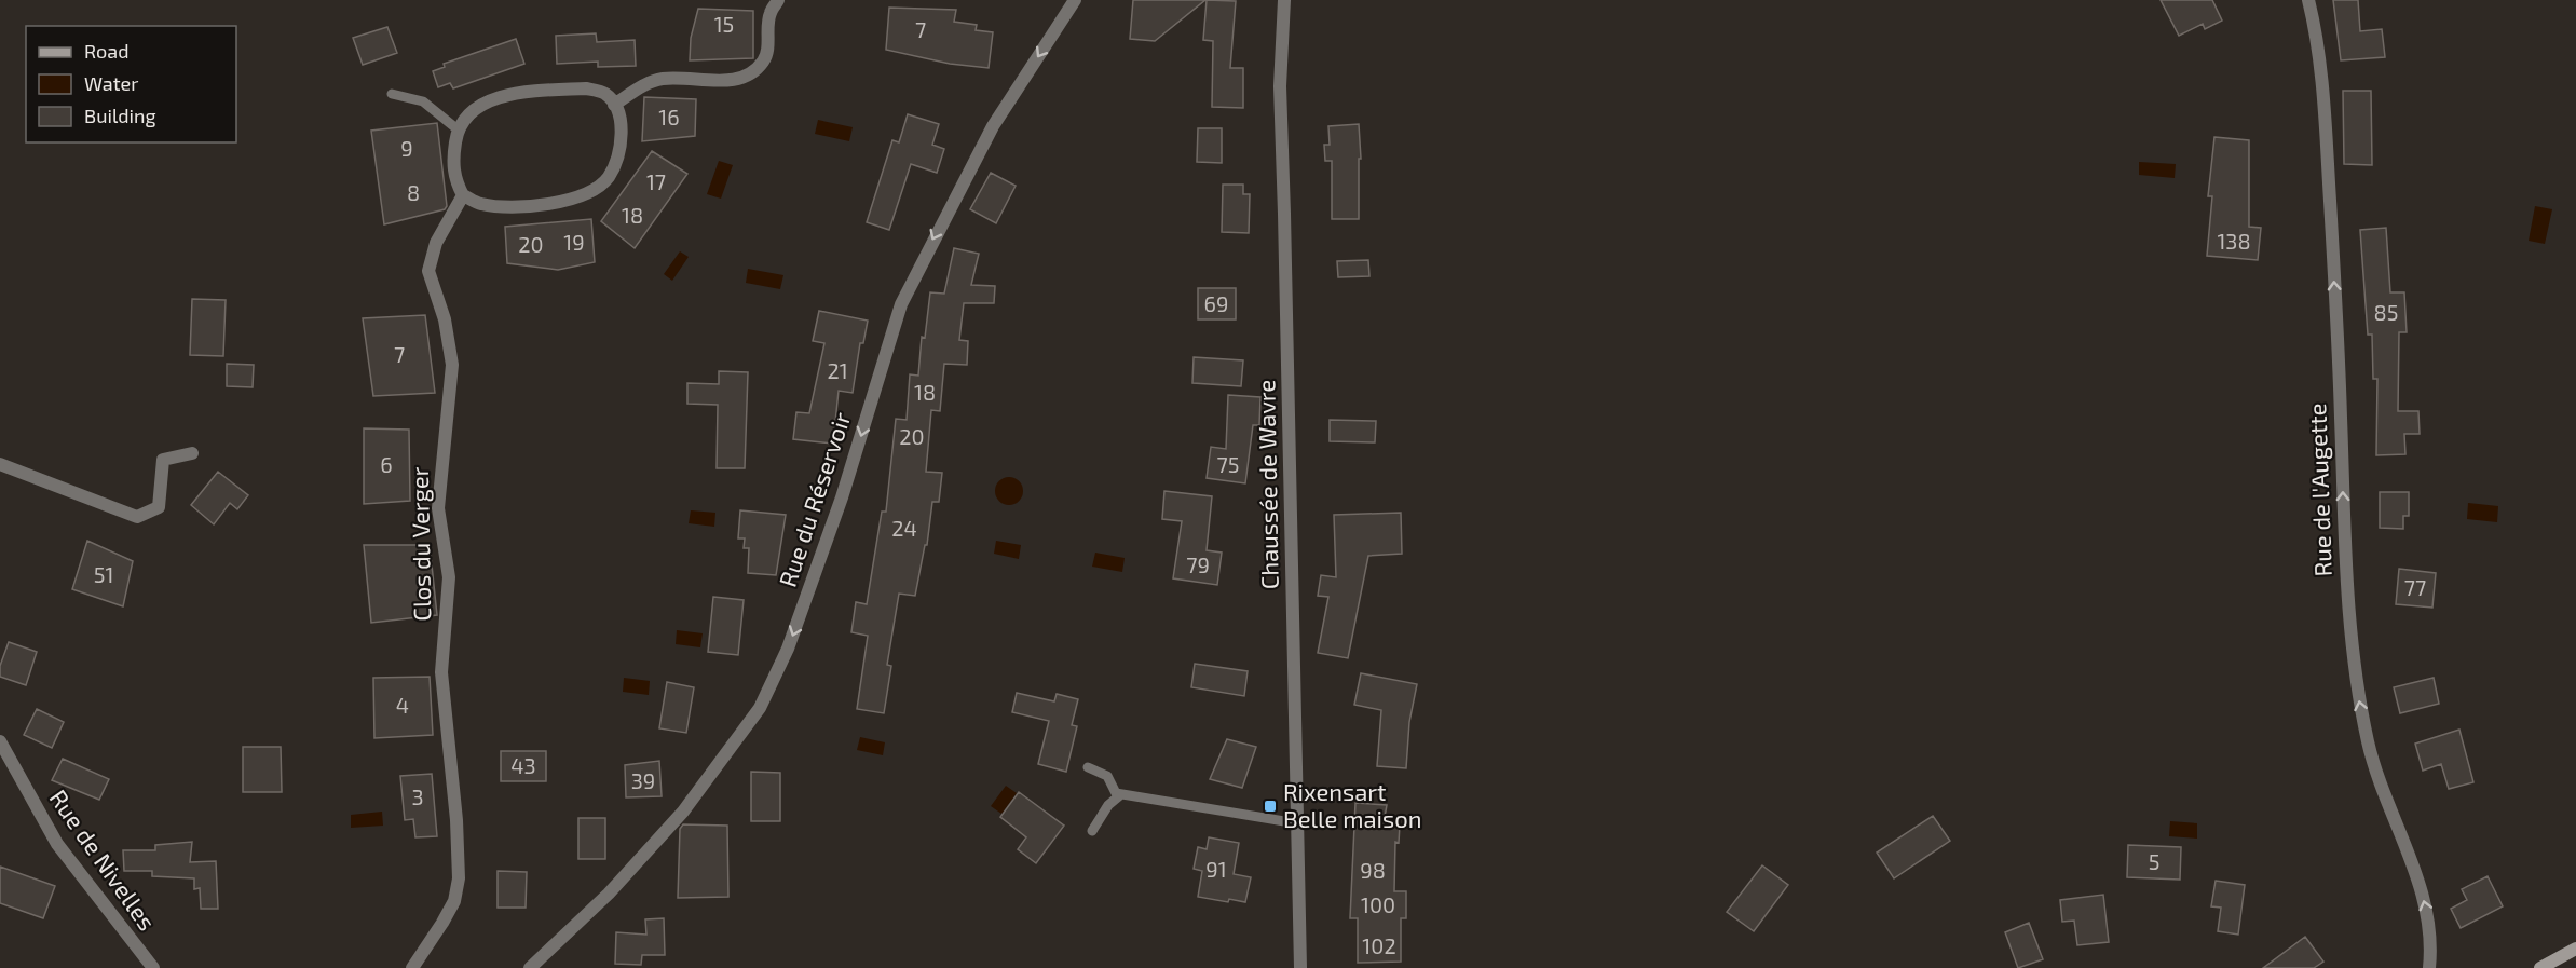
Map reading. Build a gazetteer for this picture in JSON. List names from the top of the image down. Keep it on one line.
{"streets":{"street":["Chaussée de Wavre","Rue de l'Augette","Rue du Réservoir","Clos du Verger","Rue de Nivelles"]},"one_way":["Rue de l'Augette","Rue du Réservoir"],"places":{"transit":["Rixensart Belle maison"]},"house_numbers":["15","7","16","9","17","8","18","138","19","20","69","85","7","21","18","20","6","75","24","79","51","77","4","43","39","3","5","91","98","100","102"],"legend":["Road","Water","Building"]}
